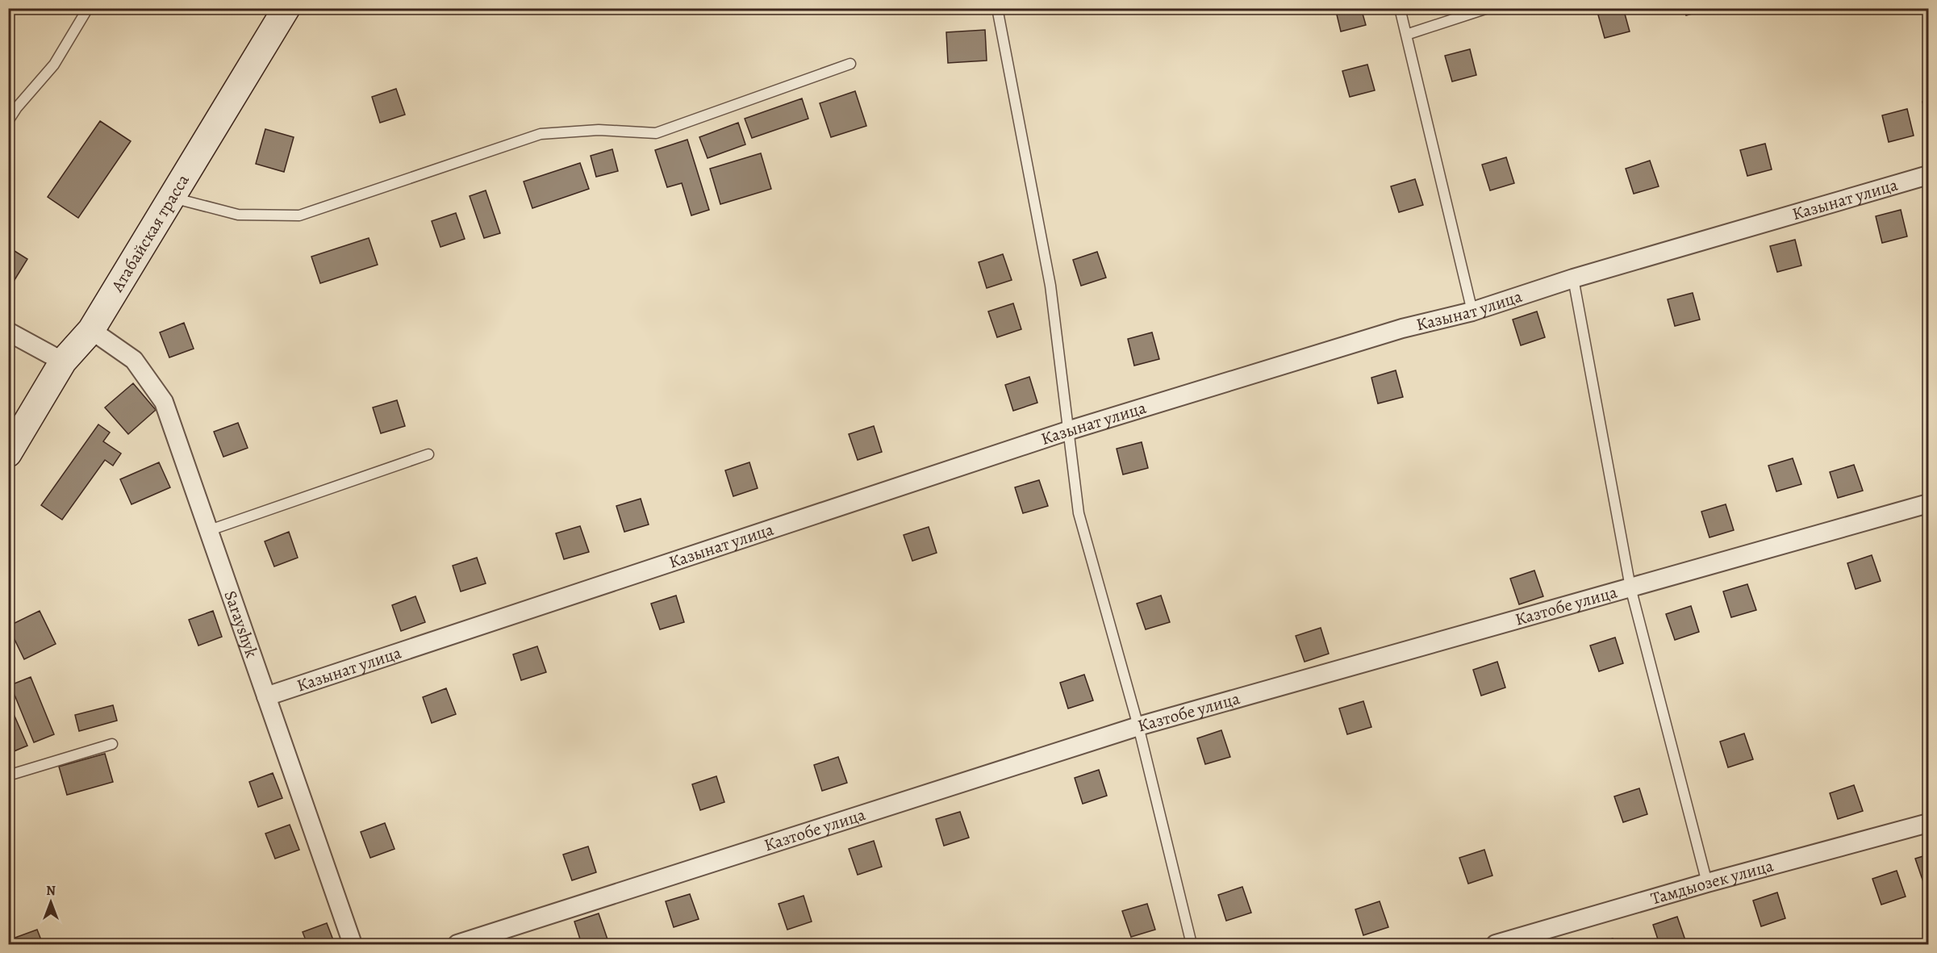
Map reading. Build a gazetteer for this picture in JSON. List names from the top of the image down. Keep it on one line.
{"streets":{"main road":["Атабайская трасса"],"street":["Казынат улица","Казтобе улица","Sarayshyk","Тамдыозек улица"]},"crossings":[["Казынат улица","Sarayshyk"],["Атабайская трасса","Sarayshyk"]],"north":"top"}
